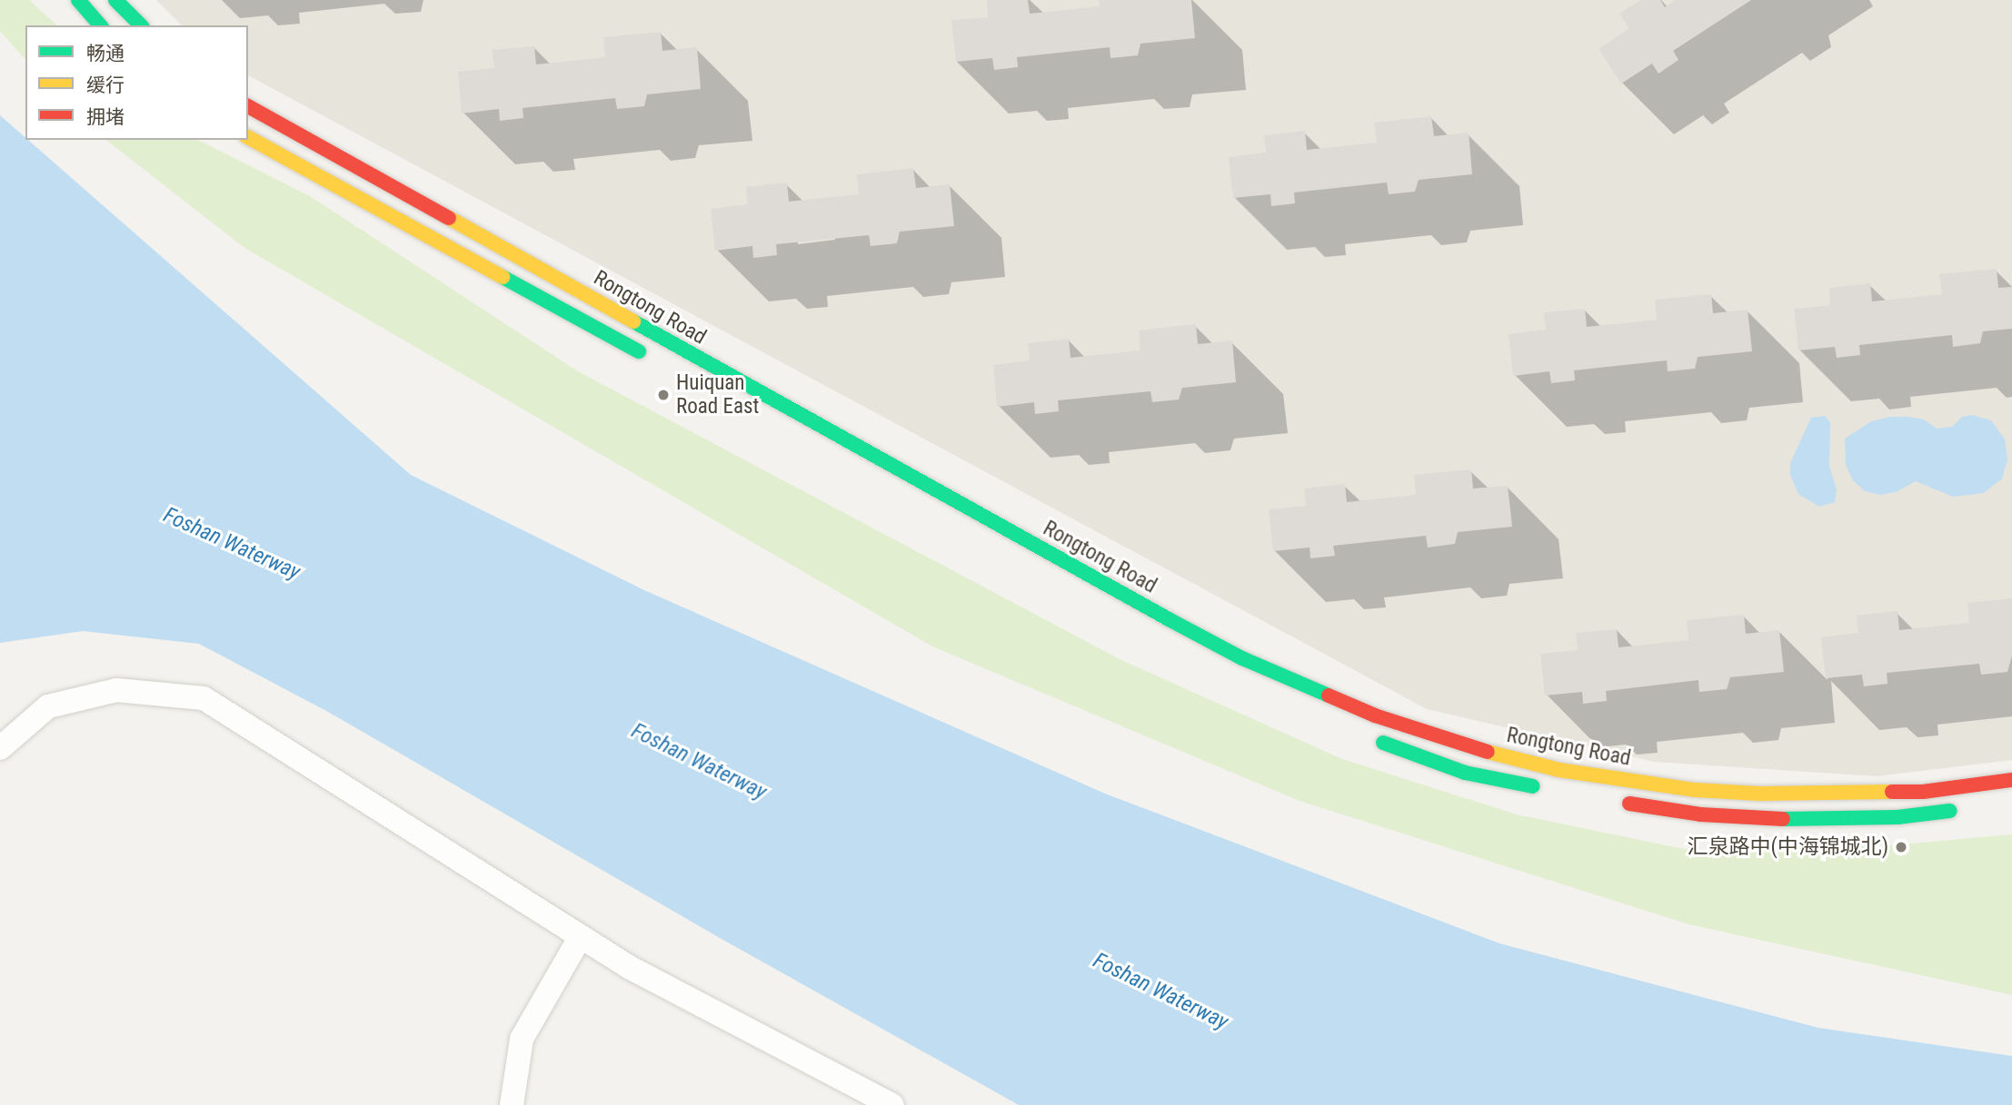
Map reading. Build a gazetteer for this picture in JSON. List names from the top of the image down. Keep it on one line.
{"streets":{"main road":["Rongtong Road"]},"water":["Foshan Waterway"],"places":["Huiquan Road East","汇泉路中(中海锦城北)"],"legend":["畅通","缓行","拥堵"]}
